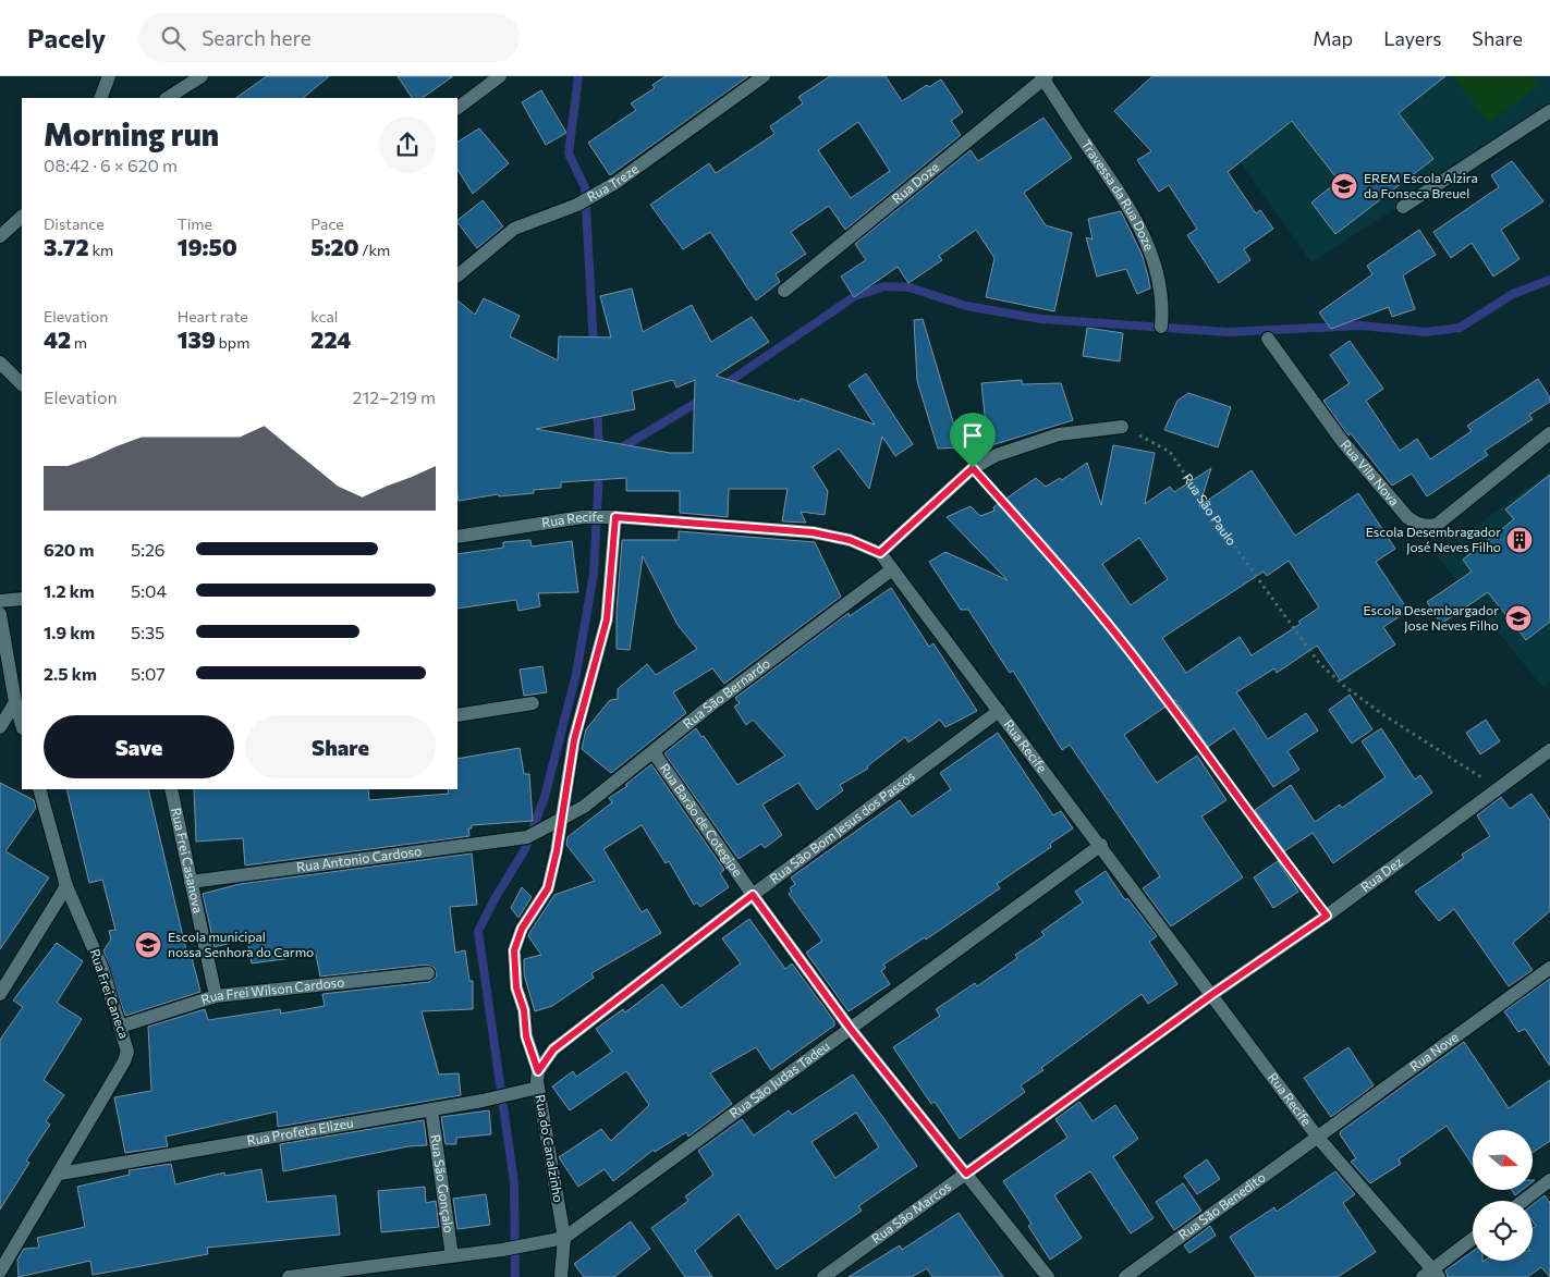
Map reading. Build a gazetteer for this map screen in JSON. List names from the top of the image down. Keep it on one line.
{"streets":{"street":["Rua Treze","Rua Doze","Travessa da Rua Doze","Rua Vila Nova","Rua Recife","Rua São Bernardo","Rua Barão de Cotegipe","Rua São Bom Jesus dos Passos","Rua Frei Casanova","Rua Antonio Cardoso","Rua Dez","Rua Frei Wilson Cardoso","Rua Frei Caneca","Rua Nove","Rua São Judas Tadeu","Rua Profeta Elizeu","Rua do Canalzinho","Rua São Gonçalo","Rua São Benedito","Rua São Marcos"],"path":["Rua São Paulo"]},"crossings":[["Rua Doze","Travessa da Rua Doze"],["Rua São Paulo","Rua Dez"],["Rua Recife","Rua São Bernardo"],["Rua Recife","Rua São Bom Jesus dos Passos"],["Rua Recife","Rua Dez"],["Rua Recife","Rua Nove"],["Rua Recife","Rua São Judas Tadeu"],["Rua Recife","Rua do Canalzinho"],["Rua Recife","Rua São Benedito"],["Rua Recife","Rua São Marcos"],["Rua São Bernardo","Rua Barão de Cotegipe"],["Rua São Bernardo","Rua Antonio Cardoso"],["Rua São Bernardo","Rua do Canalzinho"],["Rua Barão de Cotegipe","Rua São Bom Jesus dos Passos"],["Rua Barão de Cotegipe","Rua São Judas Tadeu"],["Rua Barão de Cotegipe","Rua São Marcos"],["Rua São Bom Jesus dos Passos","Rua do Canalzinho"],["Rua Frei Casanova","Rua Antonio Cardoso"],["Rua Frei Casanova","Rua Frei Wilson Cardoso"],["Rua Antonio Cardoso","Rua do Canalzinho"],["Rua Dez","Rua São Marcos"],["Rua Frei Wilson Cardoso","Rua Frei Caneca"],["Rua Frei Caneca","Rua Profeta Elizeu"],["Rua Nove","Rua São Benedito"],["Rua São Judas Tadeu","Rua do Canalzinho"],["Rua São Judas Tadeu","Rua São Gonçalo"],["Rua Profeta Elizeu","Rua do Canalzinho"],["Rua Profeta Elizeu","Rua São Gonçalo"]],"places":{"school or university":["EREM Escola Alzira da Fonseca Breuel","Escola Desembargador Jose Neves Filho","Escola municipal nossa Senhora do Carmo"],"building":["Escola Desembragador José Neves Filho"]},"north":"right","page":{"header":"Pacely","search":"Search here","nav":["Map","Layers","Share"],"heading":["Morning run","08:42 · 6 × 620 m"],"stats":[["Distance","3.72 km"],["Time","19:50"],["Pace","5:20 /km"],["Elevation","42 m"],["Heart rate","139 bpm"],["kcal","224"]],"chart":["Elevation","212–219 m"],"list":[{"name":"620 m","note":"5:26"},{"name":"1.2 km","note":"5:04"},{"name":"1.9 km","note":"5:35"},{"name":"2.5 km","note":"5:07"}],"buttons":["Save","Share"]}}
